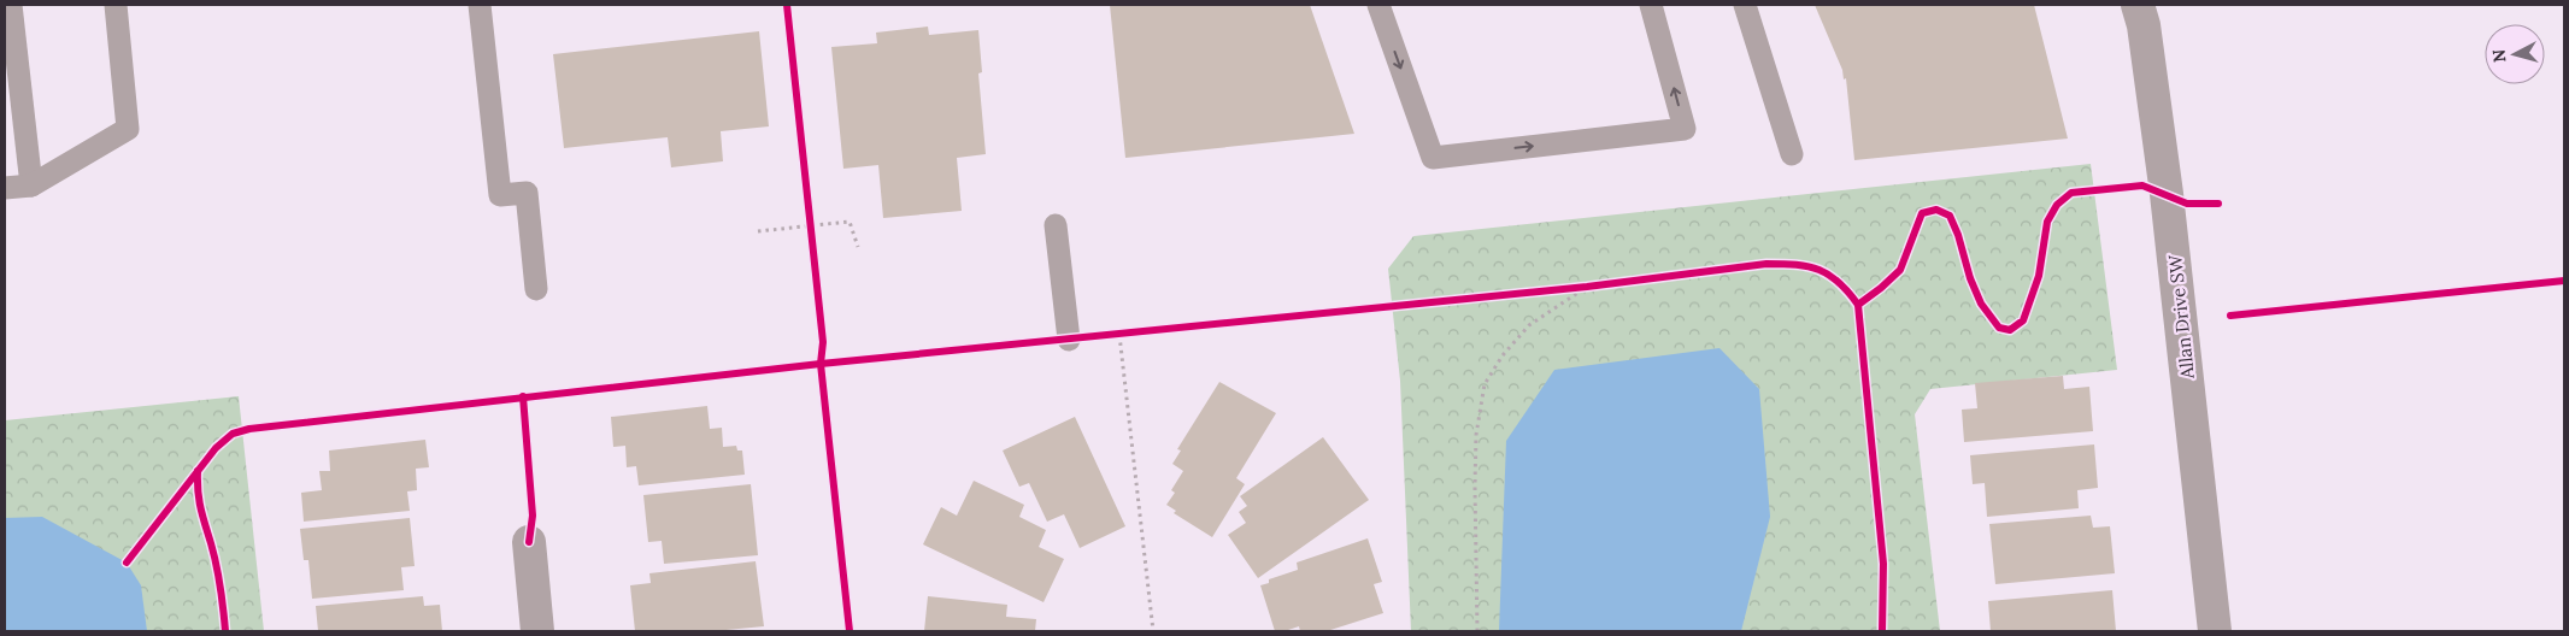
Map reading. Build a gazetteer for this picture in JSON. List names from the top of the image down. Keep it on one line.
{"streets":{"street":["Allan Drive SW"]},"north":"left"}
